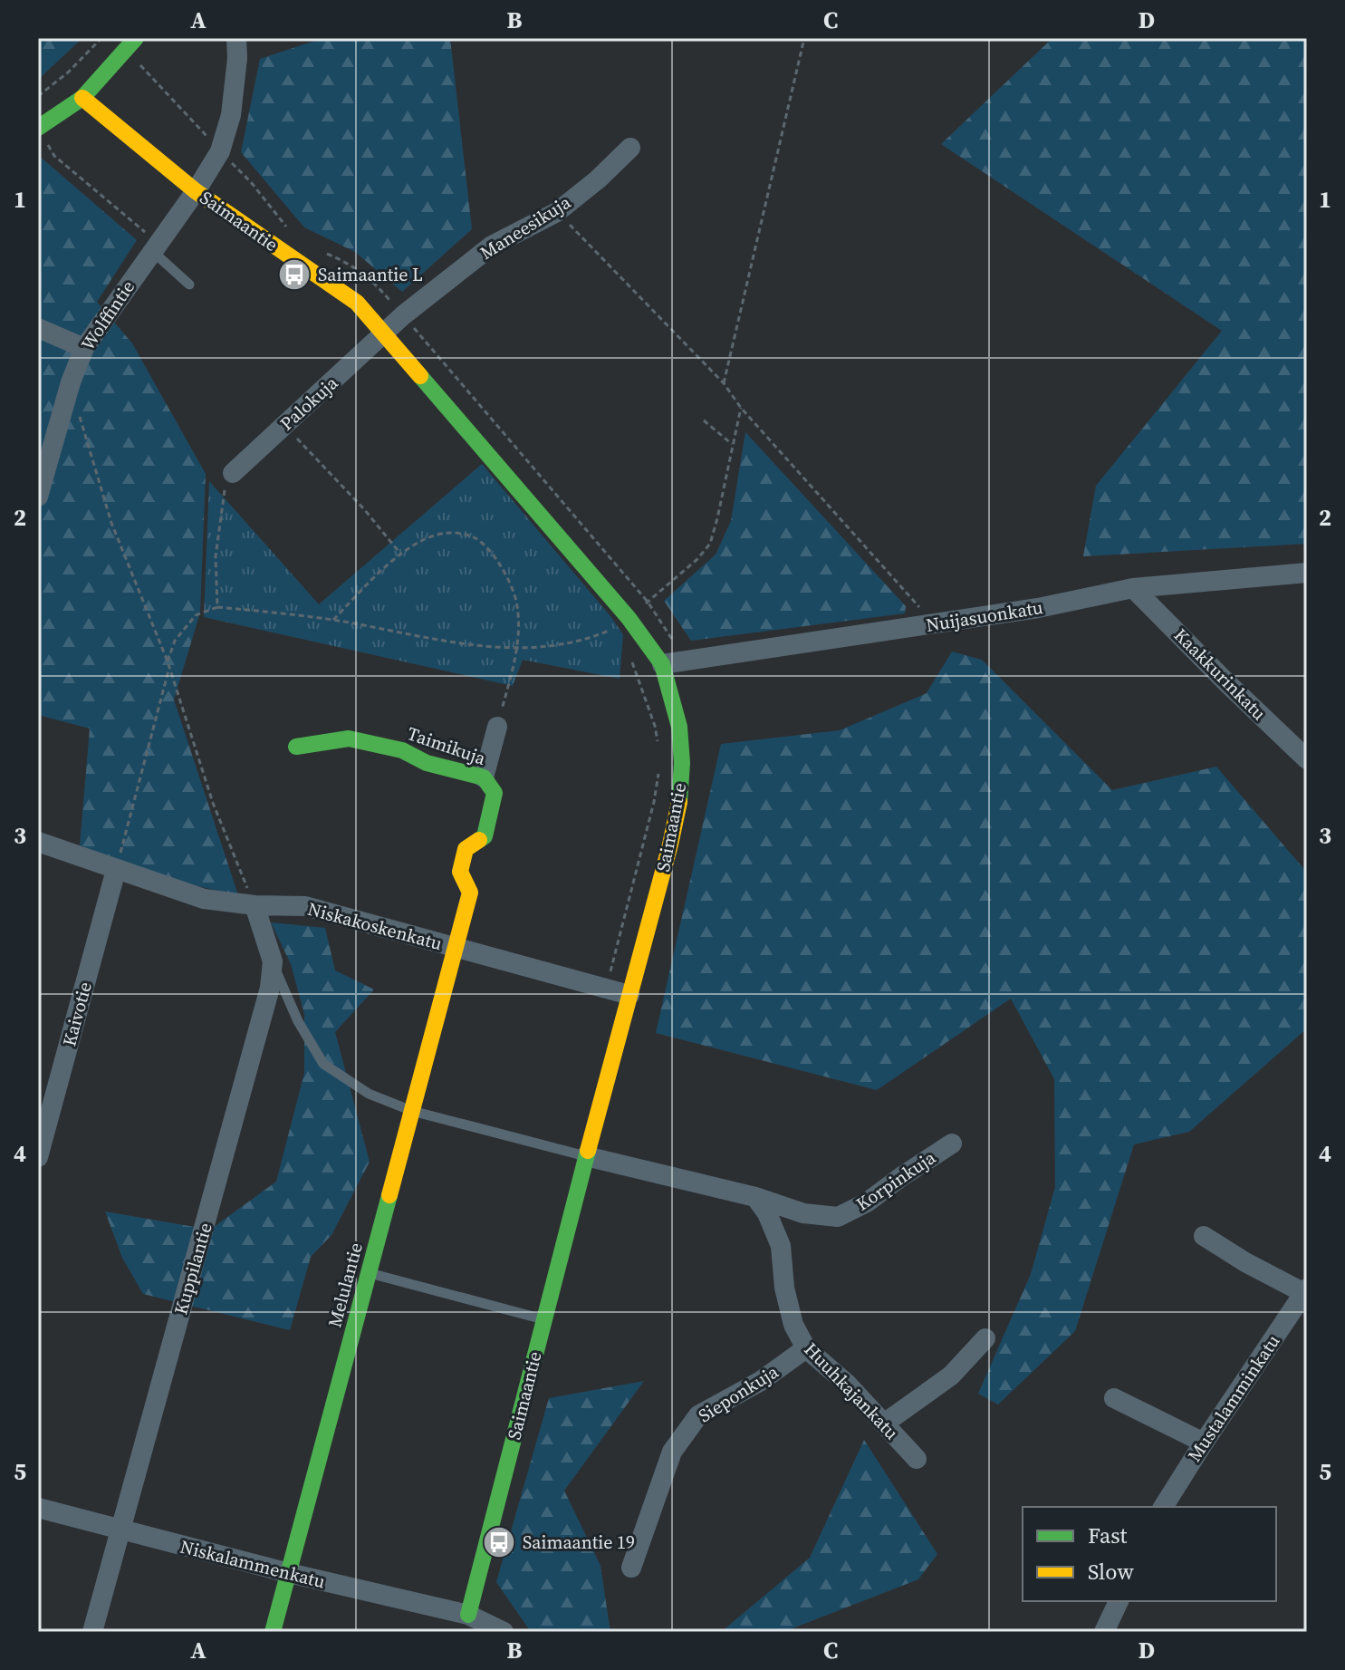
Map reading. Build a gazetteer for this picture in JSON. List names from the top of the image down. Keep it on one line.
{"streets":{"street":["Saimaantie","Maneesikuja","Wolffintie","Palokuja","Nuijasuonkatu","Kaakkurinkatu","Taimikuja","Niskakoskenkatu","Kaivotie","Korpinkuja","Kuppilantie","Melulantie","Huuhkajankatu","Sieponkuja","Mustalamminkatu","Niskalammenkatu"]},"crossings":[["Saimaantie","Maneesikuja"],["Saimaantie","Wolffintie"],["Saimaantie","Palokuja"],["Saimaantie","Nuijasuonkatu"],["Saimaantie","Niskakoskenkatu"],["Saimaantie","Niskalammenkatu"],["Maneesikuja","Palokuja"],["Nuijasuonkatu","Kaakkurinkatu"],["Taimikuja","Niskakoskenkatu"],["Taimikuja","Melulantie"],["Niskakoskenkatu","Kaivotie"],["Niskakoskenkatu","Kuppilantie"],["Niskakoskenkatu","Melulantie"],["Korpinkuja","Huuhkajankatu"],["Kuppilantie","Niskalammenkatu"],["Melulantie","Niskalammenkatu"],["Huuhkajankatu","Sieponkuja"]],"places":{"bus stop":["Saimaantie L","Saimaantie 19"]},"legend":["Fast","Slow"],"grid":{"columns":["A","B","C","D"],"rows":["1","2","3","4","5"]}}
